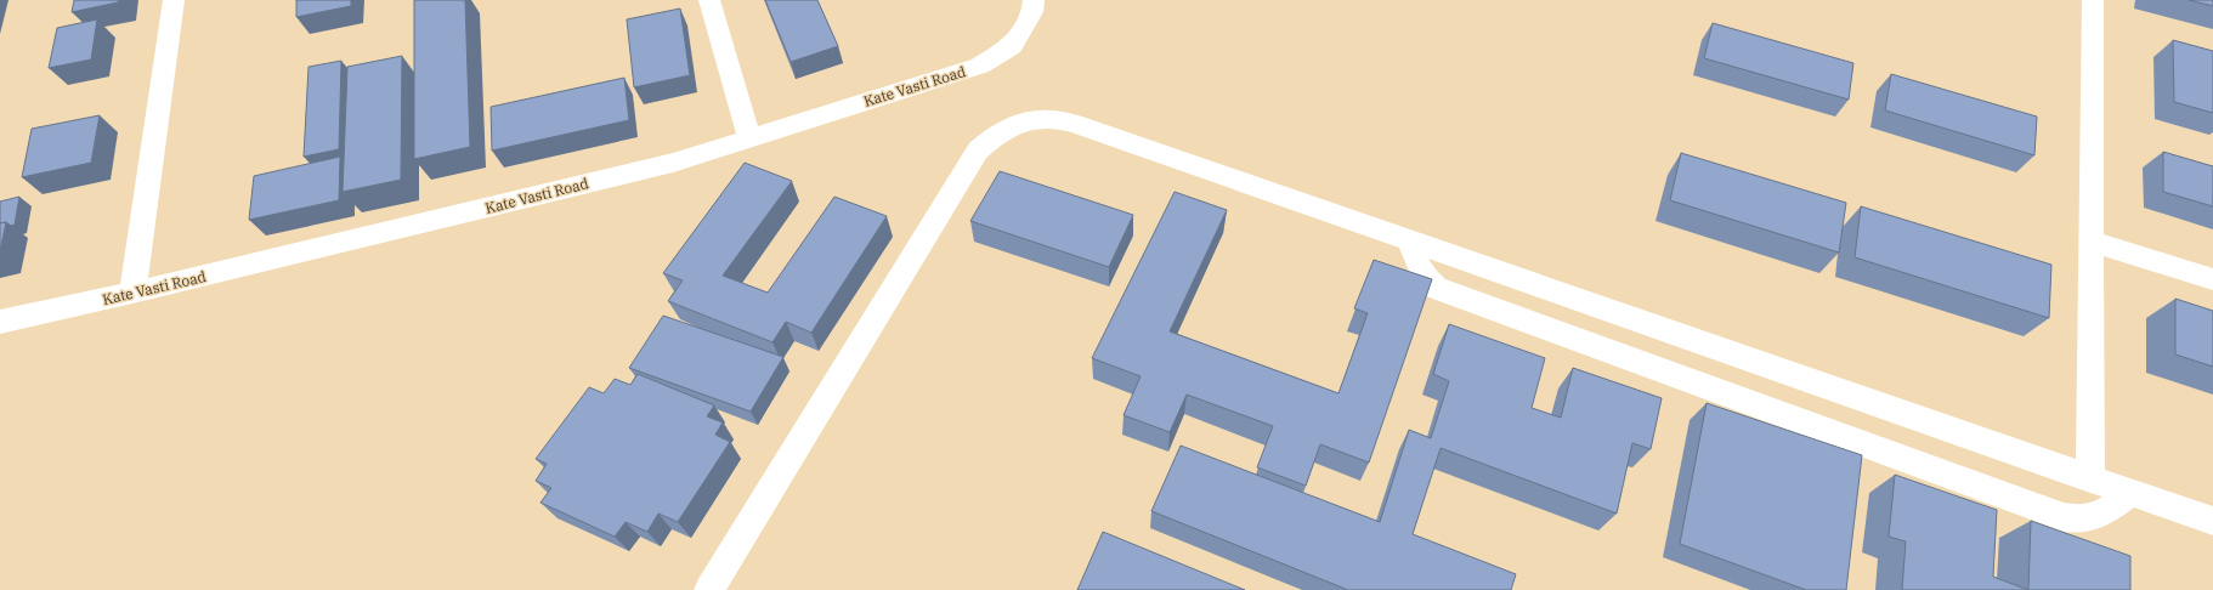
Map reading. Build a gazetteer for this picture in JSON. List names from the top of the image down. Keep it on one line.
{"streets":{"street":["Kate Vasti Road"]}}
